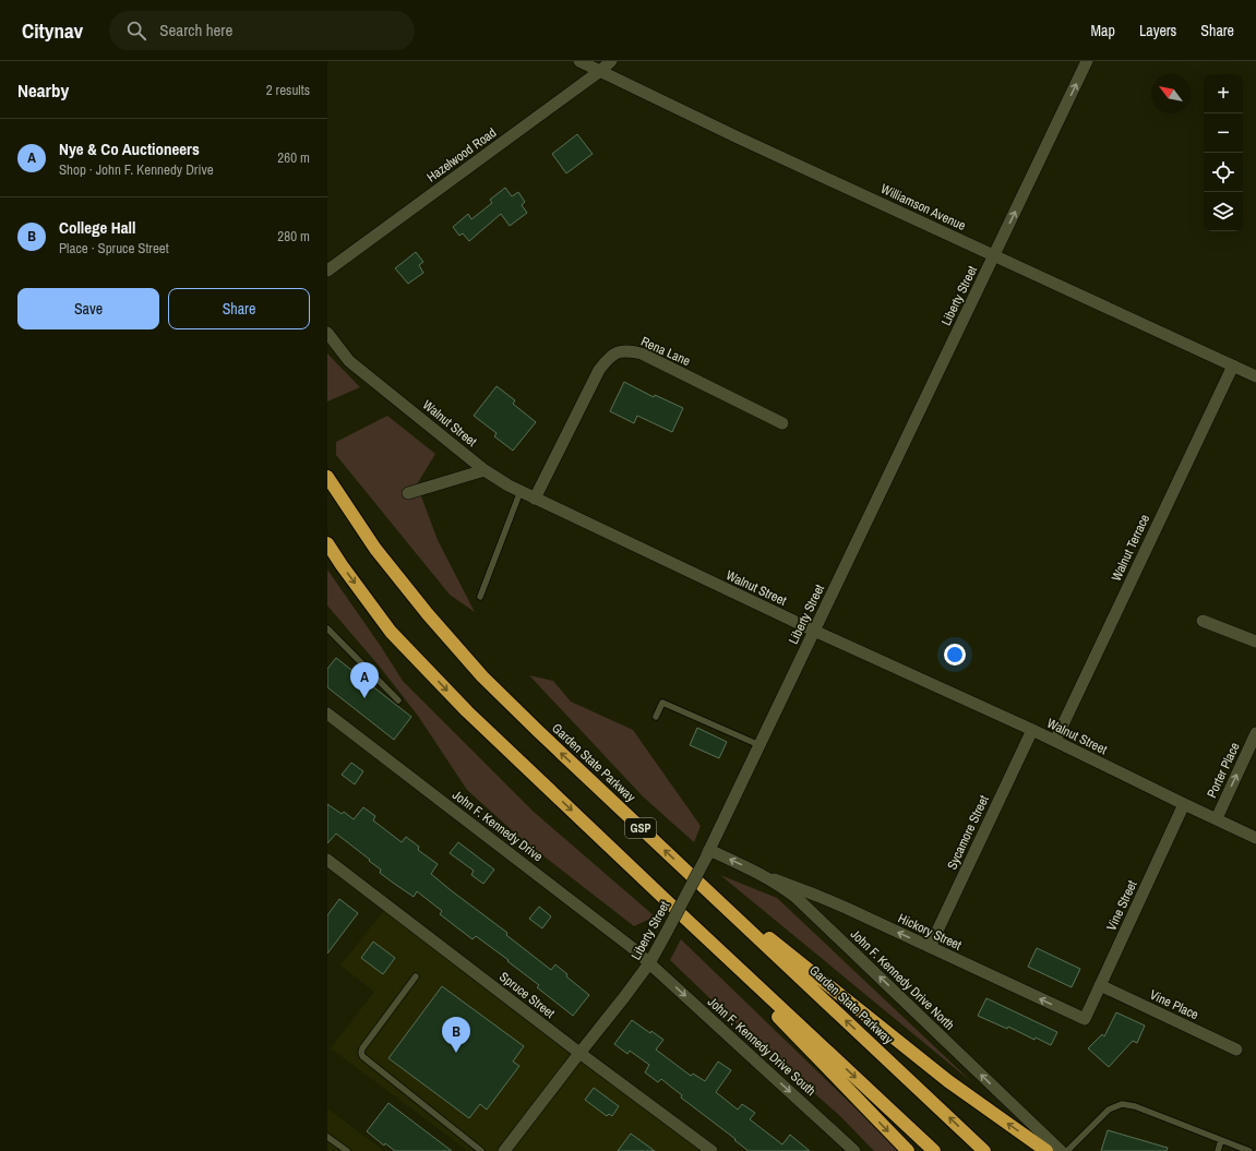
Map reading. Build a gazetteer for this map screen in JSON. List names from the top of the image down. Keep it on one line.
{"streets":{"highway":["Garden State Parkway","GSP"],"street":["Hazelwood Road","Williamson Avenue","Liberty Street","Rena Lane","Walnut Street","Walnut Terrace","Porter Place","John F. Kennedy Drive","Sycamore Street","Vine Street","Hickory Street","John F. Kennedy Drive North","Spruce Street","Vine Place","John F. Kennedy Drive South"]},"crossings":[["Hazelwood Road","Williamson Avenue"],["Williamson Avenue","Liberty Street"],["Williamson Avenue","Walnut Terrace"],["Liberty Street","Walnut Street"],["Liberty Street","John F. Kennedy Drive"],["Liberty Street","John F. Kennedy Drive North"],["Liberty Street","Spruce Street"],["Liberty Street","John F. Kennedy Drive South"],["Rena Lane","Walnut Street"],["Walnut Street","Walnut Terrace"],["Walnut Street","Porter Place"],["Walnut Street","Sycamore Street"],["Walnut Street","Vine Street"],["John F. Kennedy Drive","John F. Kennedy Drive South"],["Sycamore Street","Hickory Street"],["Vine Street","Hickory Street"],["Vine Street","Vine Place"],["Hickory Street","John F. Kennedy Drive North"]],"one_way":["Porter Place","Hickory Street","John F. Kennedy Drive North","John F. Kennedy Drive South"],"north":"top left","page":{"header":"Citynav","search":"Search here","nav":["Map","Layers","Share"],"heading":["Nearby","2 results"],"map_buttons":["+","−"],"list":[{"mark":"A","name":"Nye & Co Auctioneers","note":"Shop · John F. Kennedy Drive","value":"260 m"},{"mark":"B","name":"College Hall","note":"Place · Spruce Street","value":"280 m"}],"buttons":["Save","Share"],"pins":["A","B"]}}
